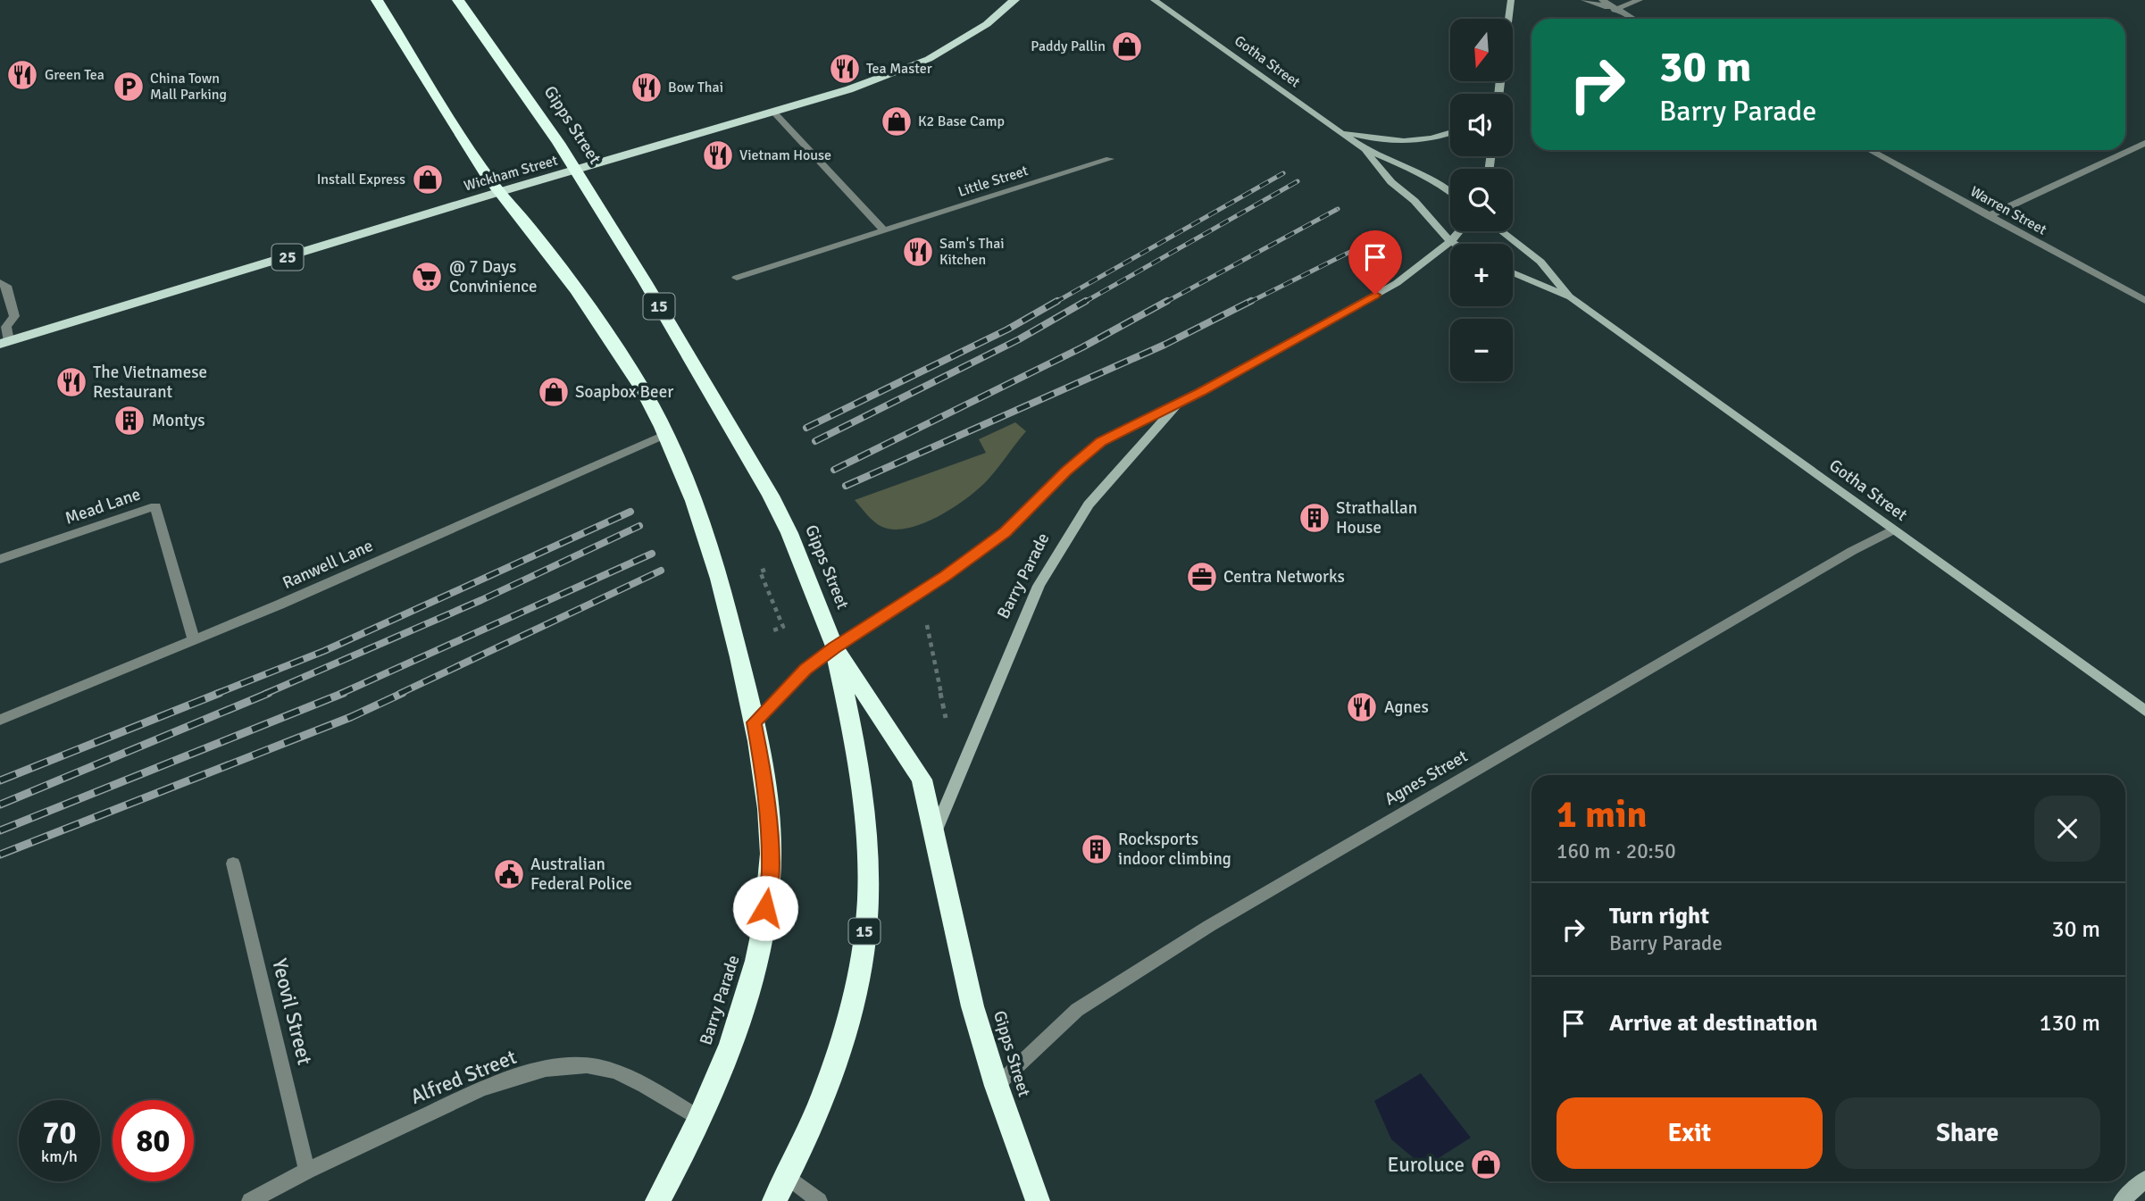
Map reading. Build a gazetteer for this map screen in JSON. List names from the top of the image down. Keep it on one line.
{"streets":{"highway":["Gipps Street","15","Barry Parade"],"main road":["Wickham Street","25"],"street":["Gotha Street","Little Street","Warren Street","Mead Lane","Ranwell Lane","Agnes Street","Yeovil Street","Alfred Street"]},"crossings":[["Gotha Street","Barry Parade"],["Gotha Street","Agnes Street"],["Gipps Street","Wickham Street"],["Gipps Street","15"],["Gipps Street","Barry Parade"],["Gipps Street","Agnes Street"],["15","Barry Parade"],["Mead Lane","Ranwell Lane"],["Barry Parade","Alfred Street"],["Yeovil Street","Alfred Street"]],"places":{"shop":["Paddy Pallin","K2 Base Camp","Install Express","Soapbox Beer","Euroluce"],"restaurant":["Tea Master","Green Tea","Bow Thai","Vietnam House","Sam's Thai Kitchen","The Vietnamese Restaurant","Agnes"],"parking":["China Town Mall Parking"],"supermarket":["@ 7 Days Convinience"],"building":["Montys","Strathallan House","Rocksports indoor climbing"],"office":["Centra Networks"],"public building":["Australian Federal Police"]},"north":"bottom","page":{"map_buttons":["+","−"],"turn":["30 m","Barry Parade"],"heading":["1 min","160 m · 20:50"],"list":[{"name":"Turn right","note":"Barry Parade","value":"30 m"},{"name":"Arrive at destination","value":"130 m"}],"buttons":["Exit","Share"],"speed":"70 km/h","limit":"80"}}
